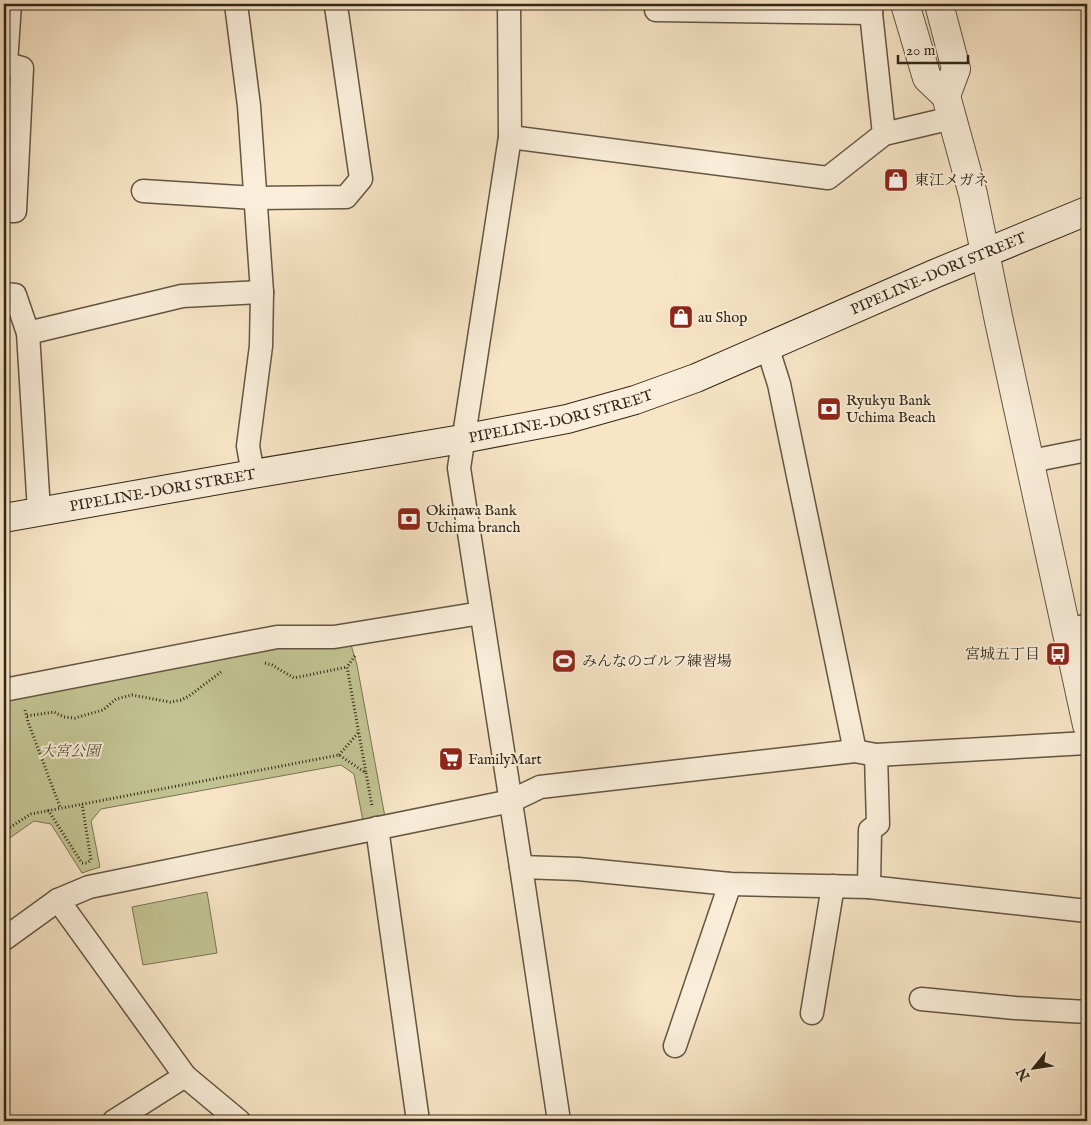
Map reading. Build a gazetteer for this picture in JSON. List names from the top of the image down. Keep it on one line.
{"streets":{"main road":["PIPELINE-DORI STREET"]},"parks":["大宮公園"],"places":{"shop":["東江メガネ","au Shop"],"bank":["Ryukyu Bank Uchima Beach","Okinawa Bank Uchima branch"],"bus stop":["宮城五丁目"],"sports":["みんなのゴルフ練習場"],"supermarket":["FamilyMart"]},"scale_bar":"20 m","north":"bottom left"}
